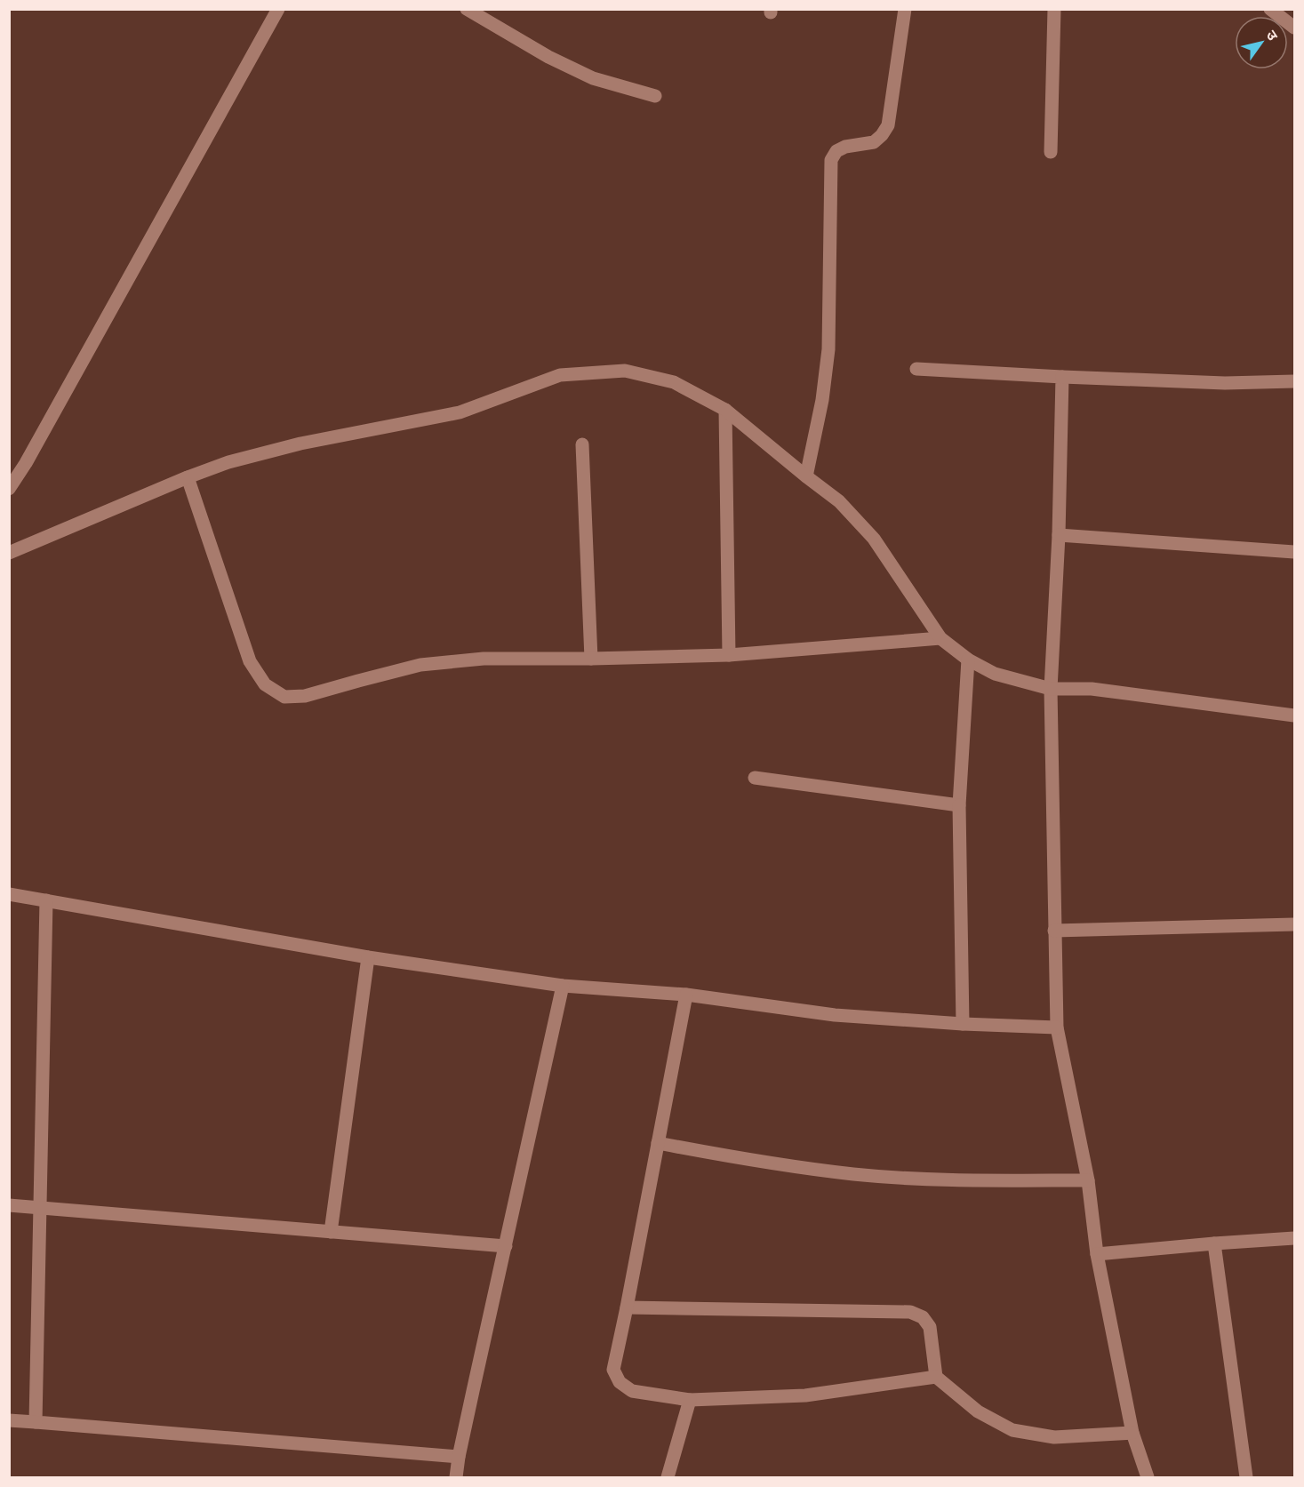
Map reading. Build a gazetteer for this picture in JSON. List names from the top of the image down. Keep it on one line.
{"north":"top right"}
